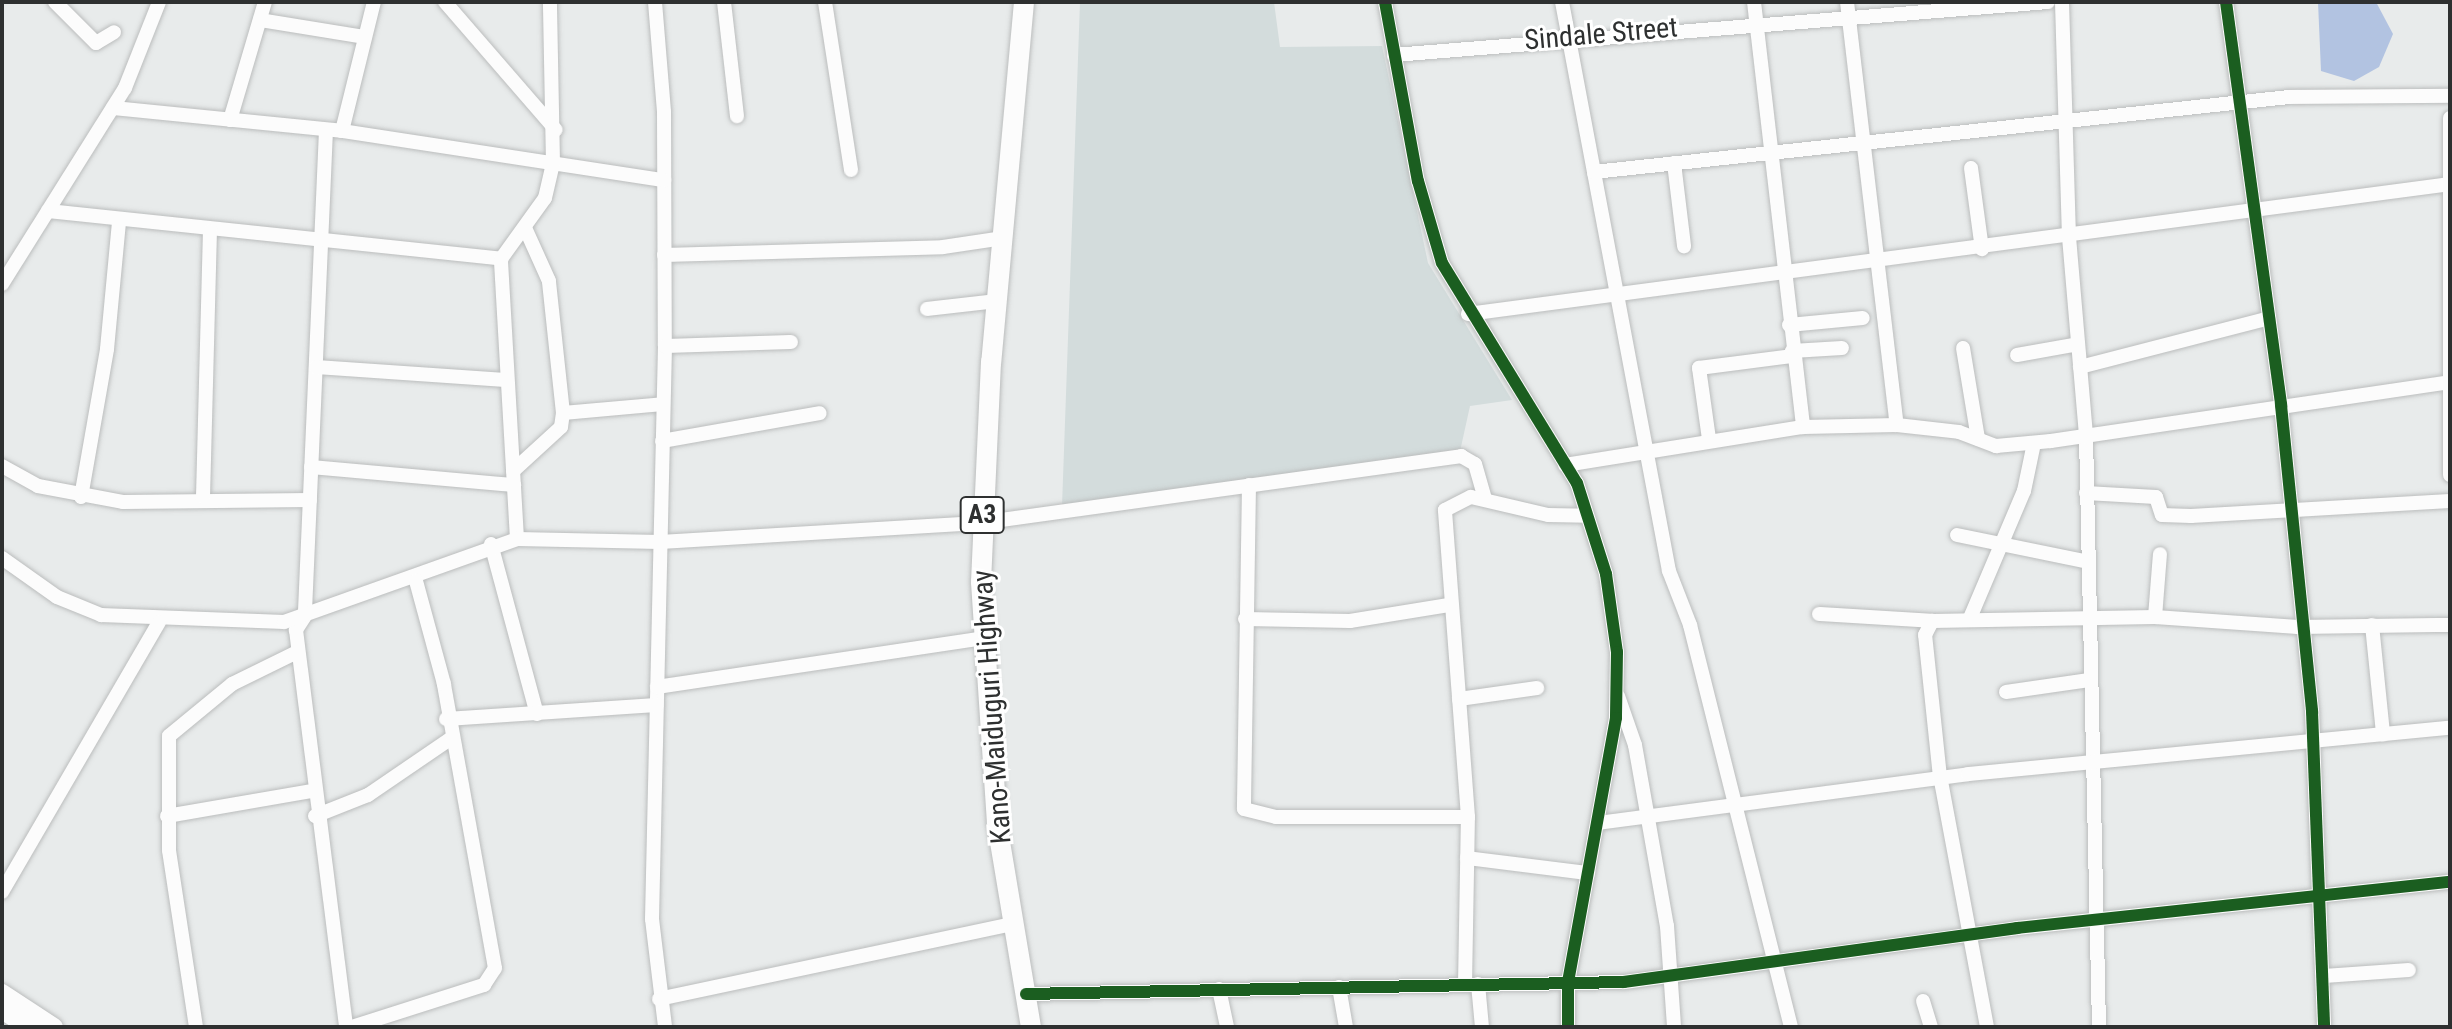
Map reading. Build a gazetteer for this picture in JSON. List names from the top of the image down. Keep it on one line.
{"streets":{"highway":["A3","Kano-Maiduguri Highway"],"street":["Sindale Street"]}}
